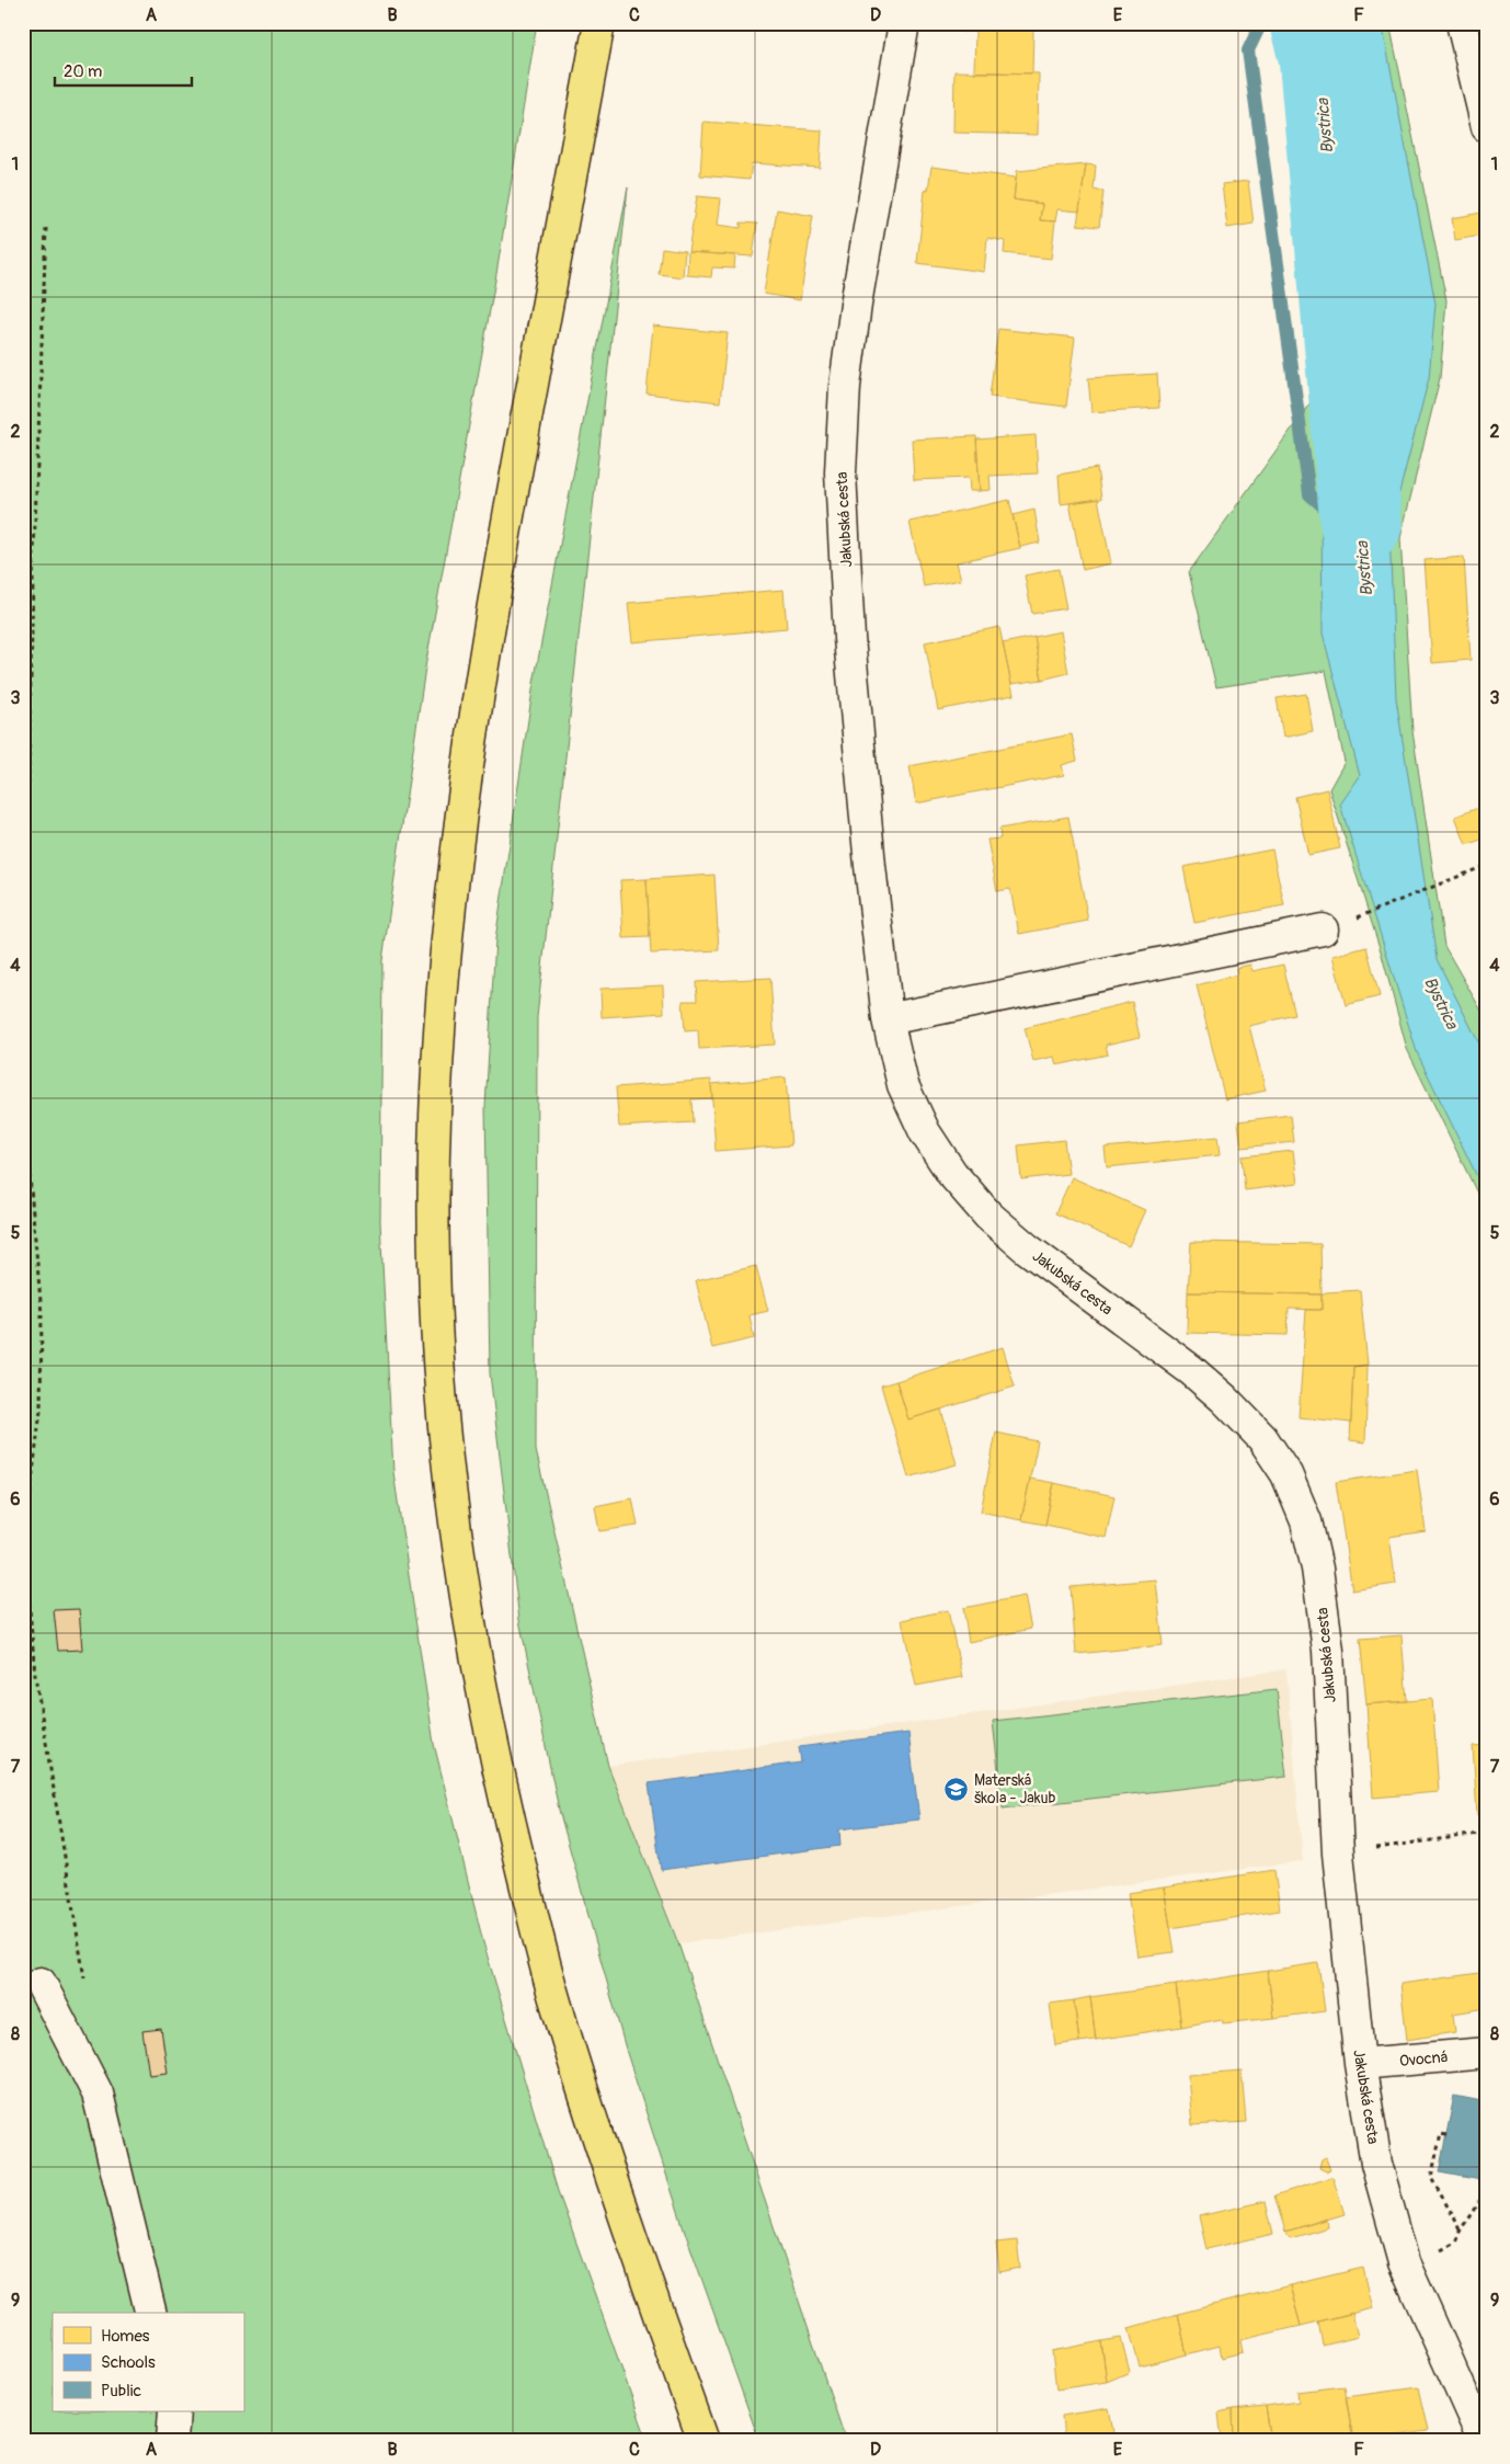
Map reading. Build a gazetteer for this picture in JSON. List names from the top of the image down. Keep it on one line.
{"streets":{"street":["Jakubská cesta","Ovocná"]},"crossings":[["Jakubská cesta","Ovocná"]],"water":["Bystrica"],"places":{"school or university":["Materská škola - Jakub"]},"legend":["Homes","Schools","Public"],"scale_bar":"20 m","grid":{"columns":["A","B","C","D","E","F"],"rows":["1","2","3","4","5","6","7","8","9"]}}
